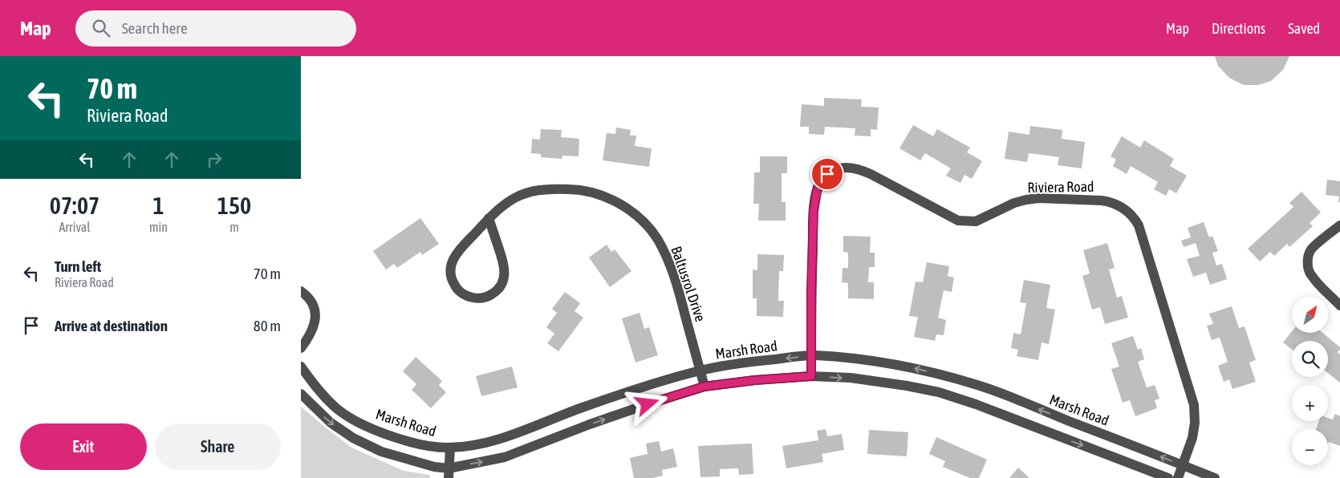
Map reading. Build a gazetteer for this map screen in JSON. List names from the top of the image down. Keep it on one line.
{"streets":{"street":["Riviera Road","Baltusrol Drive","Marsh Road"]},"crossings":[["Riviera Road","Marsh Road"],["Baltusrol Drive","Marsh Road"]],"north":"top right","page":{"header":"Map","search":"Search here","nav":["Map","Directions","Saved"],"turn":["70 m","Riviera Road"],"eta":["07:07","Arrival","1","min","150","m"],"list":[{"name":"Turn left","note":"Riviera Road","value":"70 m"},{"name":"Arrive at destination","value":"80 m"}],"map_buttons":["+","−"],"buttons":["Exit","Share"]}}
